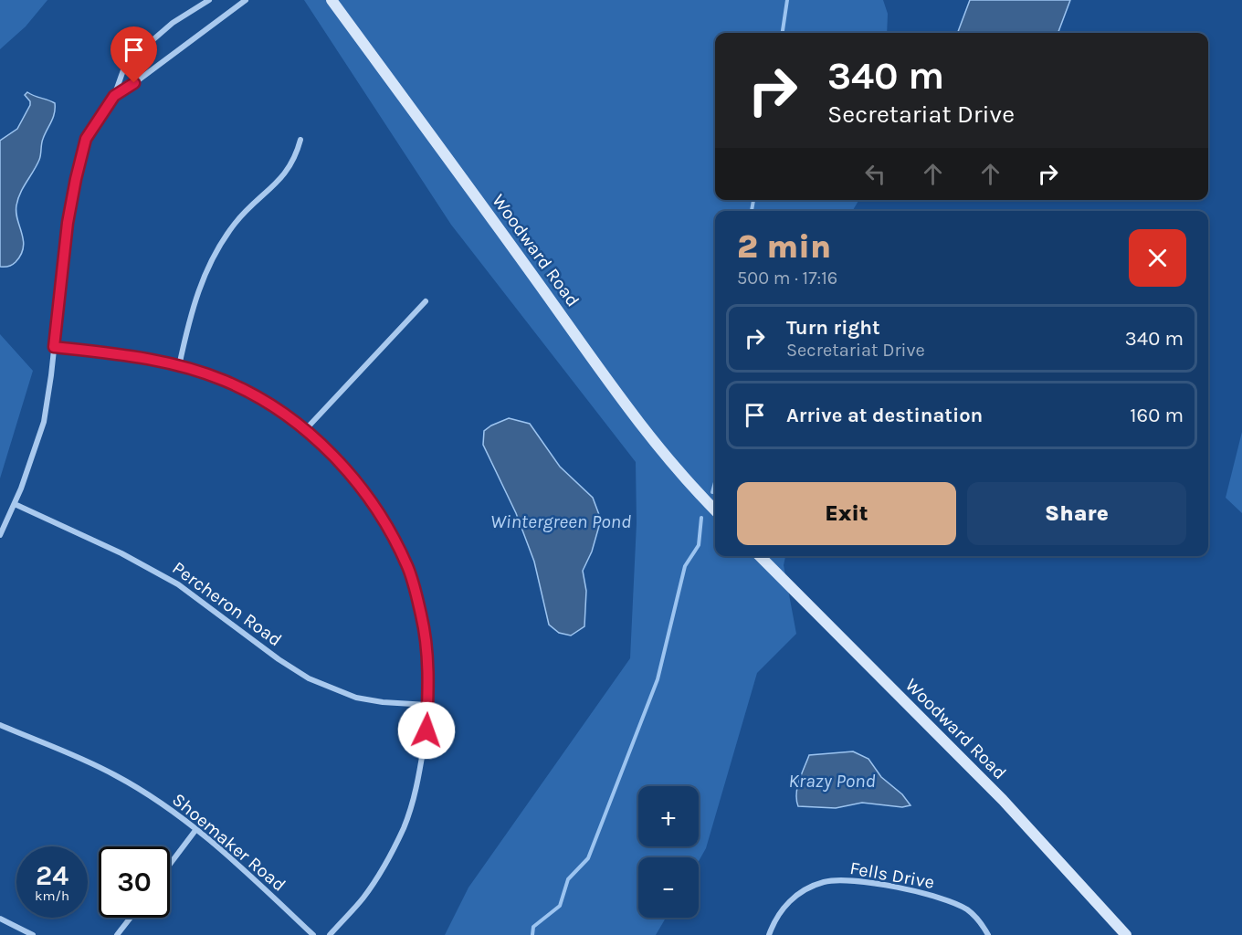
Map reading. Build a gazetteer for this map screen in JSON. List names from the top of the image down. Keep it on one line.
{"streets":{"street":["Woodward Road","Percheron Road","Shoemaker Road","Fells Drive"]},"water":["Wintergreen Pond","Krazy Pond"],"page":{"turn":["340 m","Secretariat Drive"],"heading":["2 min","500 m · 17:16"],"list":[{"name":"Turn right","note":"Secretariat Drive","value":"340 m"},{"name":"Arrive at destination","value":"160 m"}],"buttons":["Exit","Share"],"map_buttons":["+","−"],"speed":"24 km/h","limit":"30"}}
